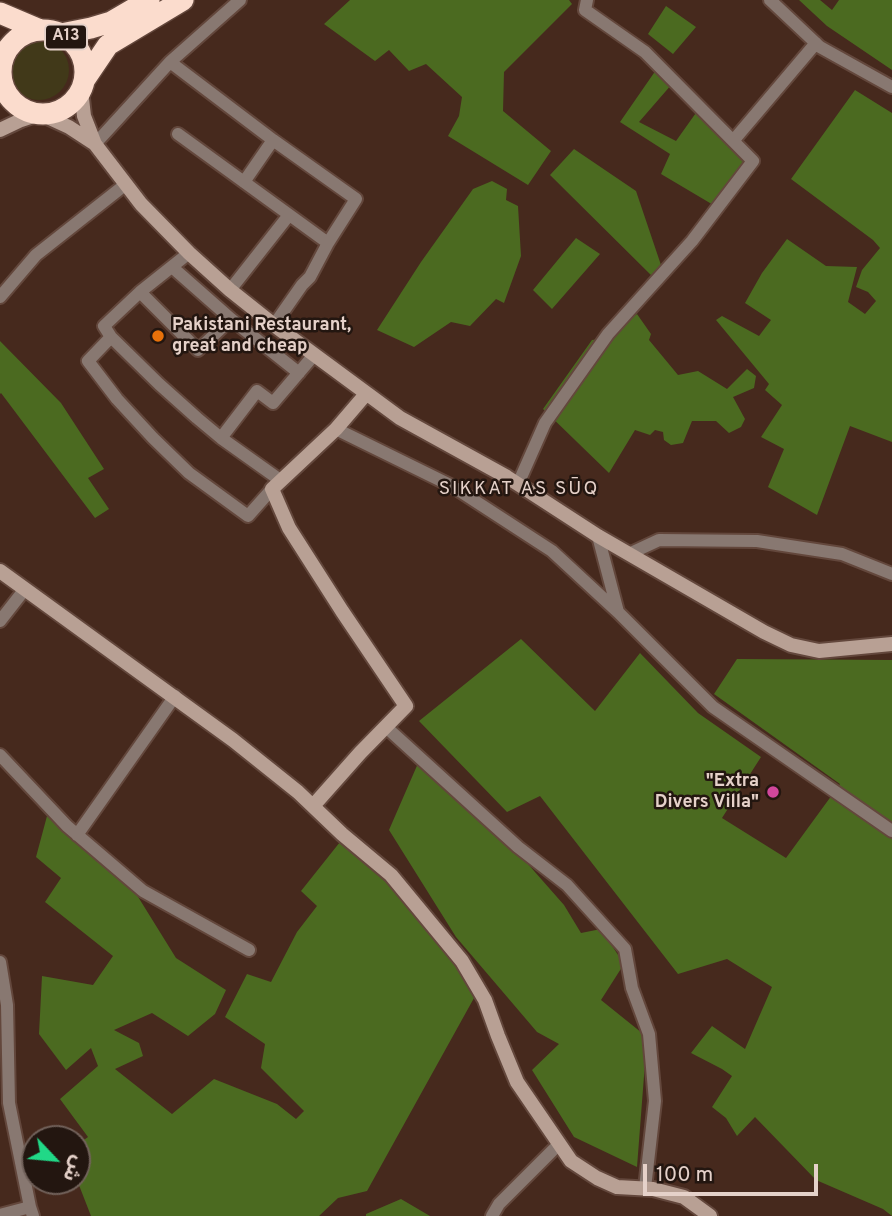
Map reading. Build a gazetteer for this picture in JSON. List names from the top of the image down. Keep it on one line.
{"streets":{"highway":["A13"]},"districts":["SIKKAT AS SŪQ"],"places":["Pakistani Restaurant, great and cheap","\"Extra Divers Villa\""],"scale_bar":"100 m","north":"bottom right"}
